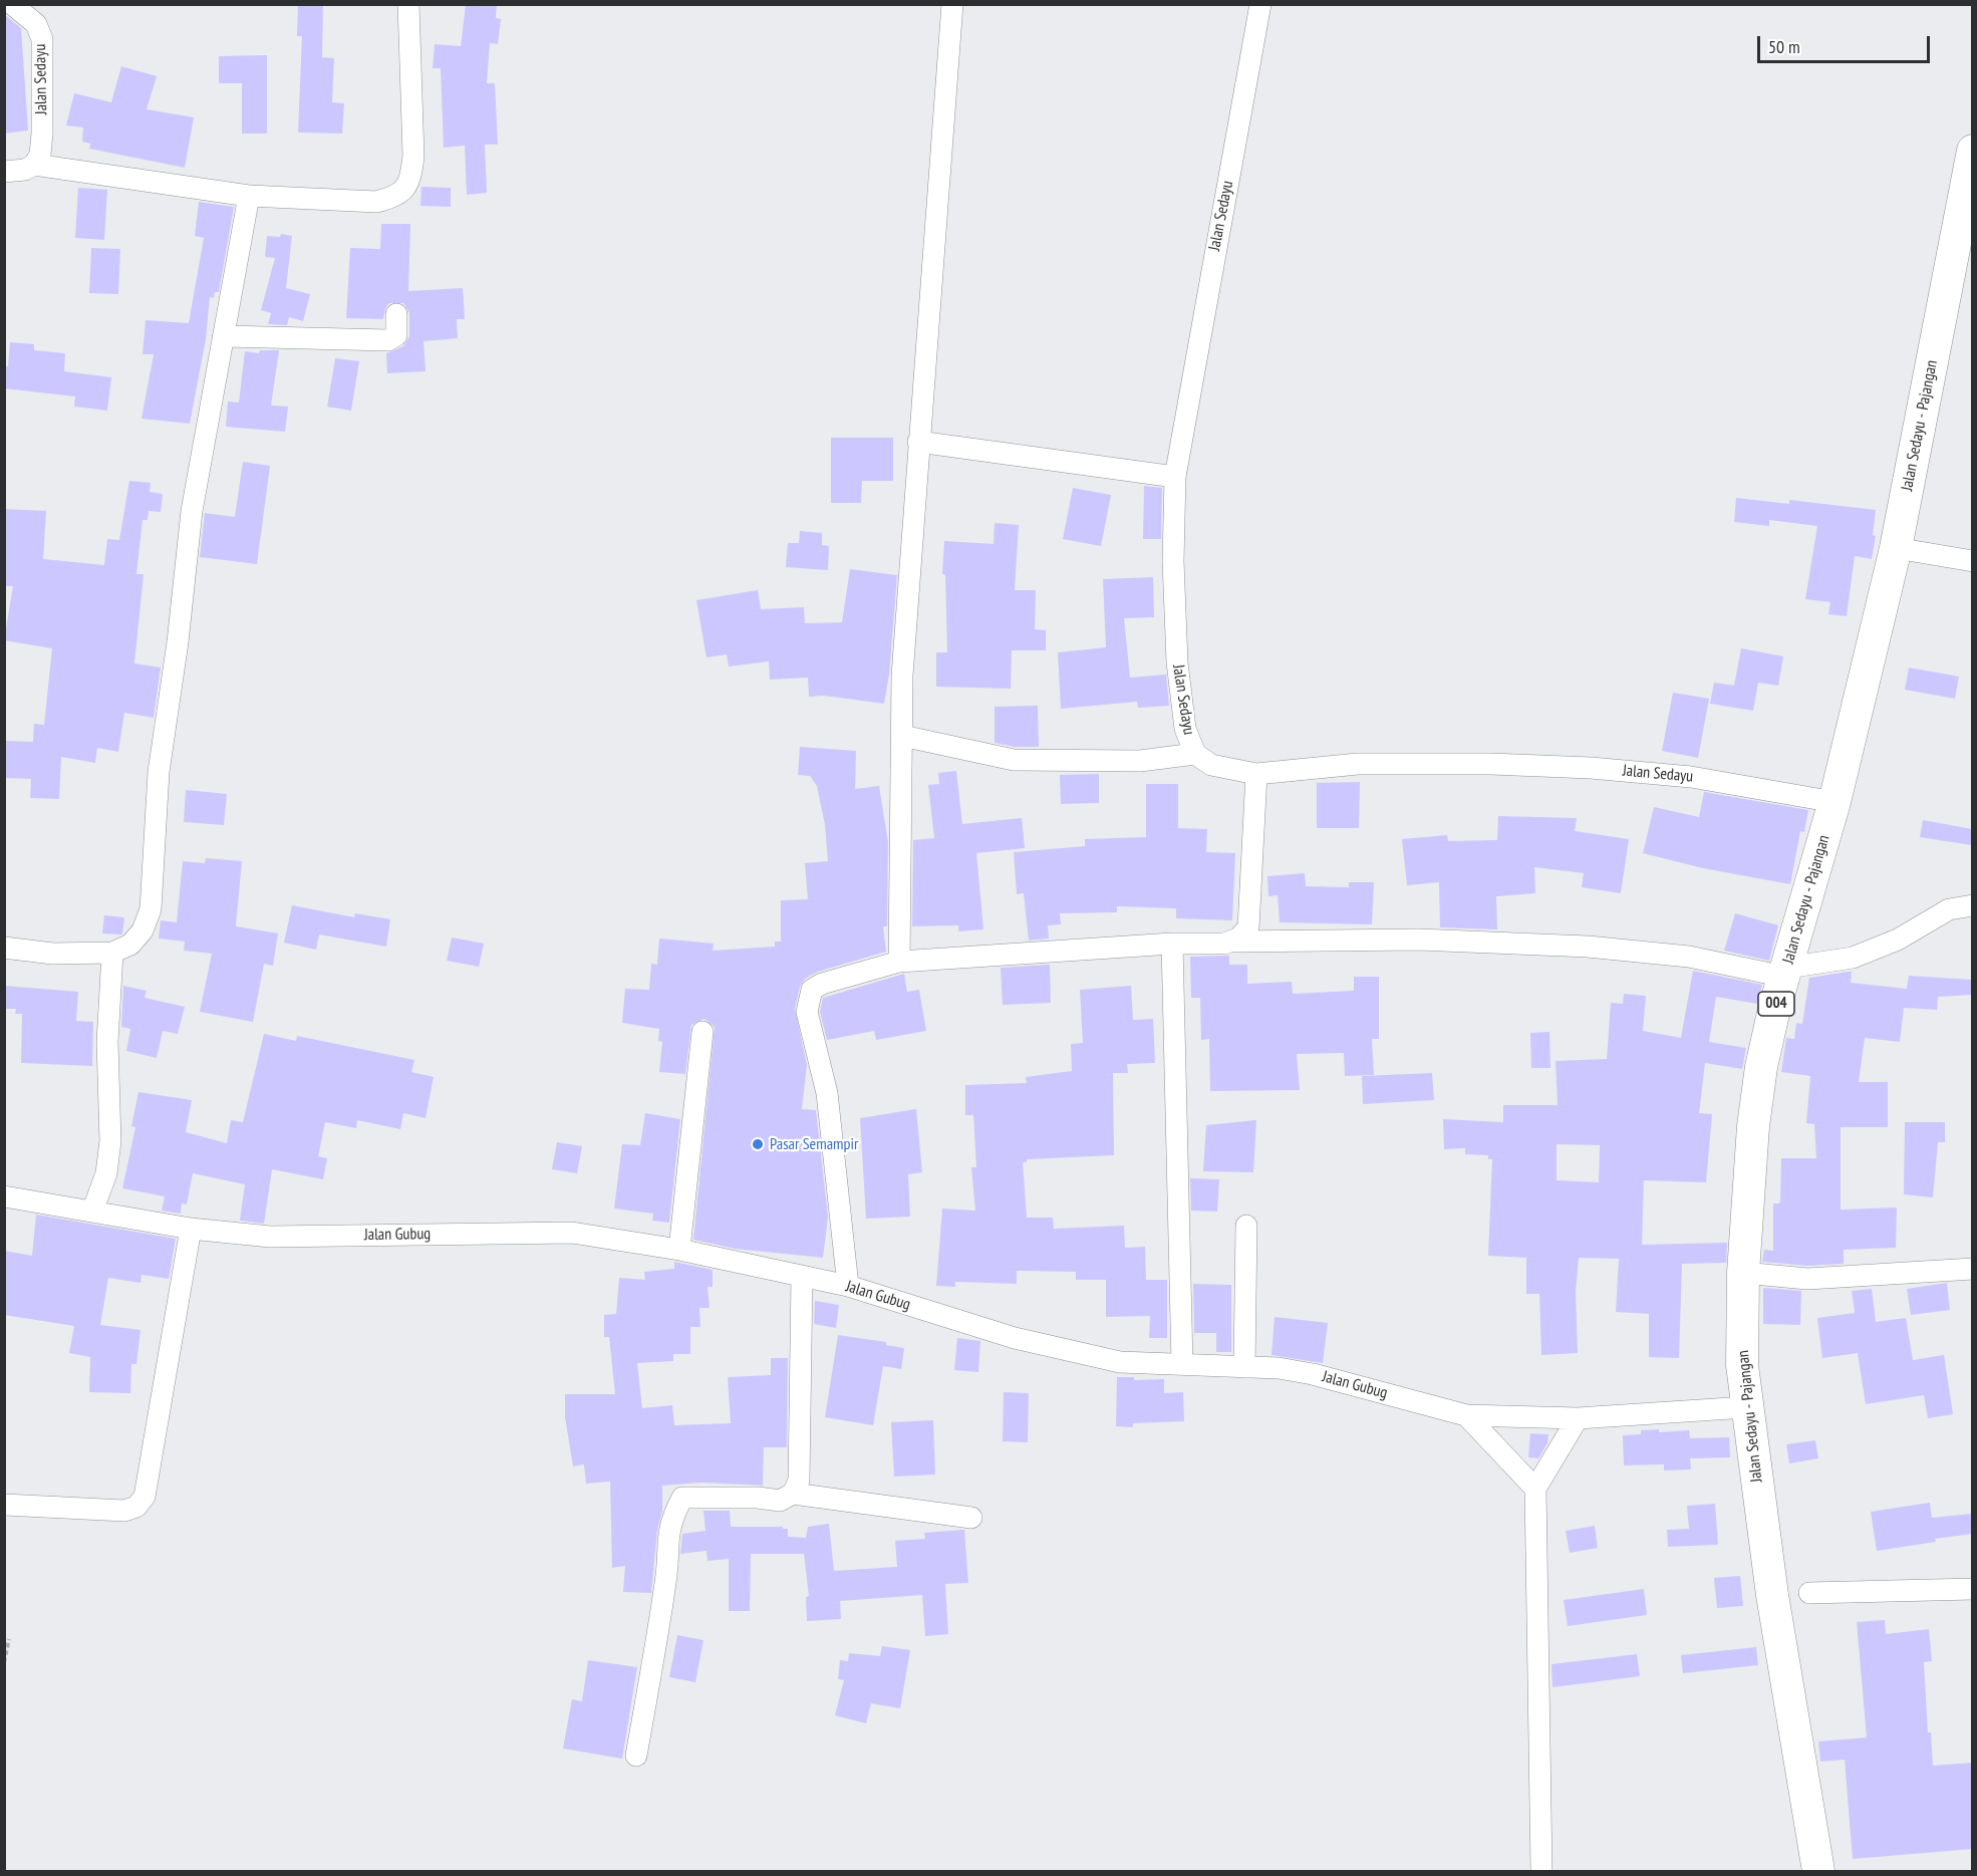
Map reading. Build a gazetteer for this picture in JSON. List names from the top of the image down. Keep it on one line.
{"streets":{"main road":["Jalan Sedayu - Pajangan","004"],"street":["Jalan Sedayu","Jalan Gubug"]},"crossings":[["Jalan Sedayu","Jalan Sedayu - Pajangan"],["Jalan Sedayu - Pajangan","Jalan Gubug"]],"places":["Pasar Semampir"],"scale_bar":"50 m"}
